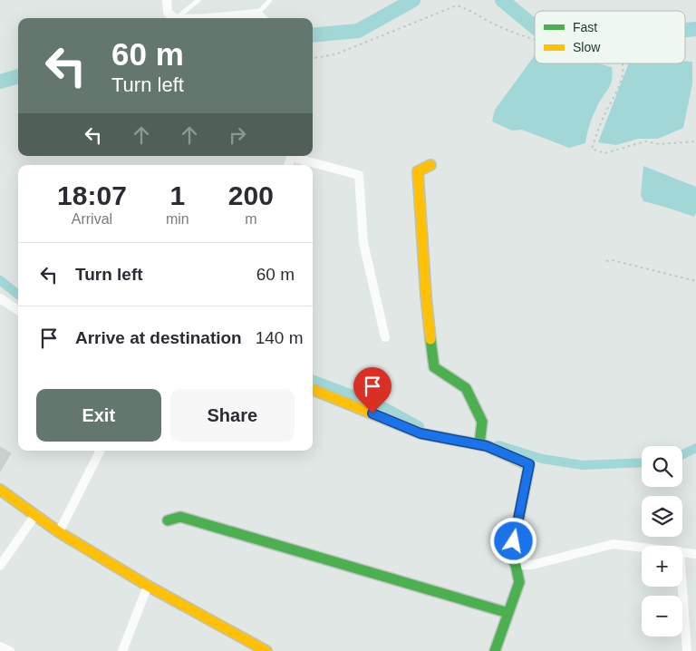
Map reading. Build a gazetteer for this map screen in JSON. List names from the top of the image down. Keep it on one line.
{"legend":["Fast","Slow"],"page":{"turn":["60 m","Turn left"],"eta":["18:07","Arrival","1","min","200","m"],"list":[{"name":"Turn left","value":"60 m"},{"name":"Arrive at destination","value":"140 m"}],"buttons":["Exit","Share"],"map_buttons":["+","−"]}}
